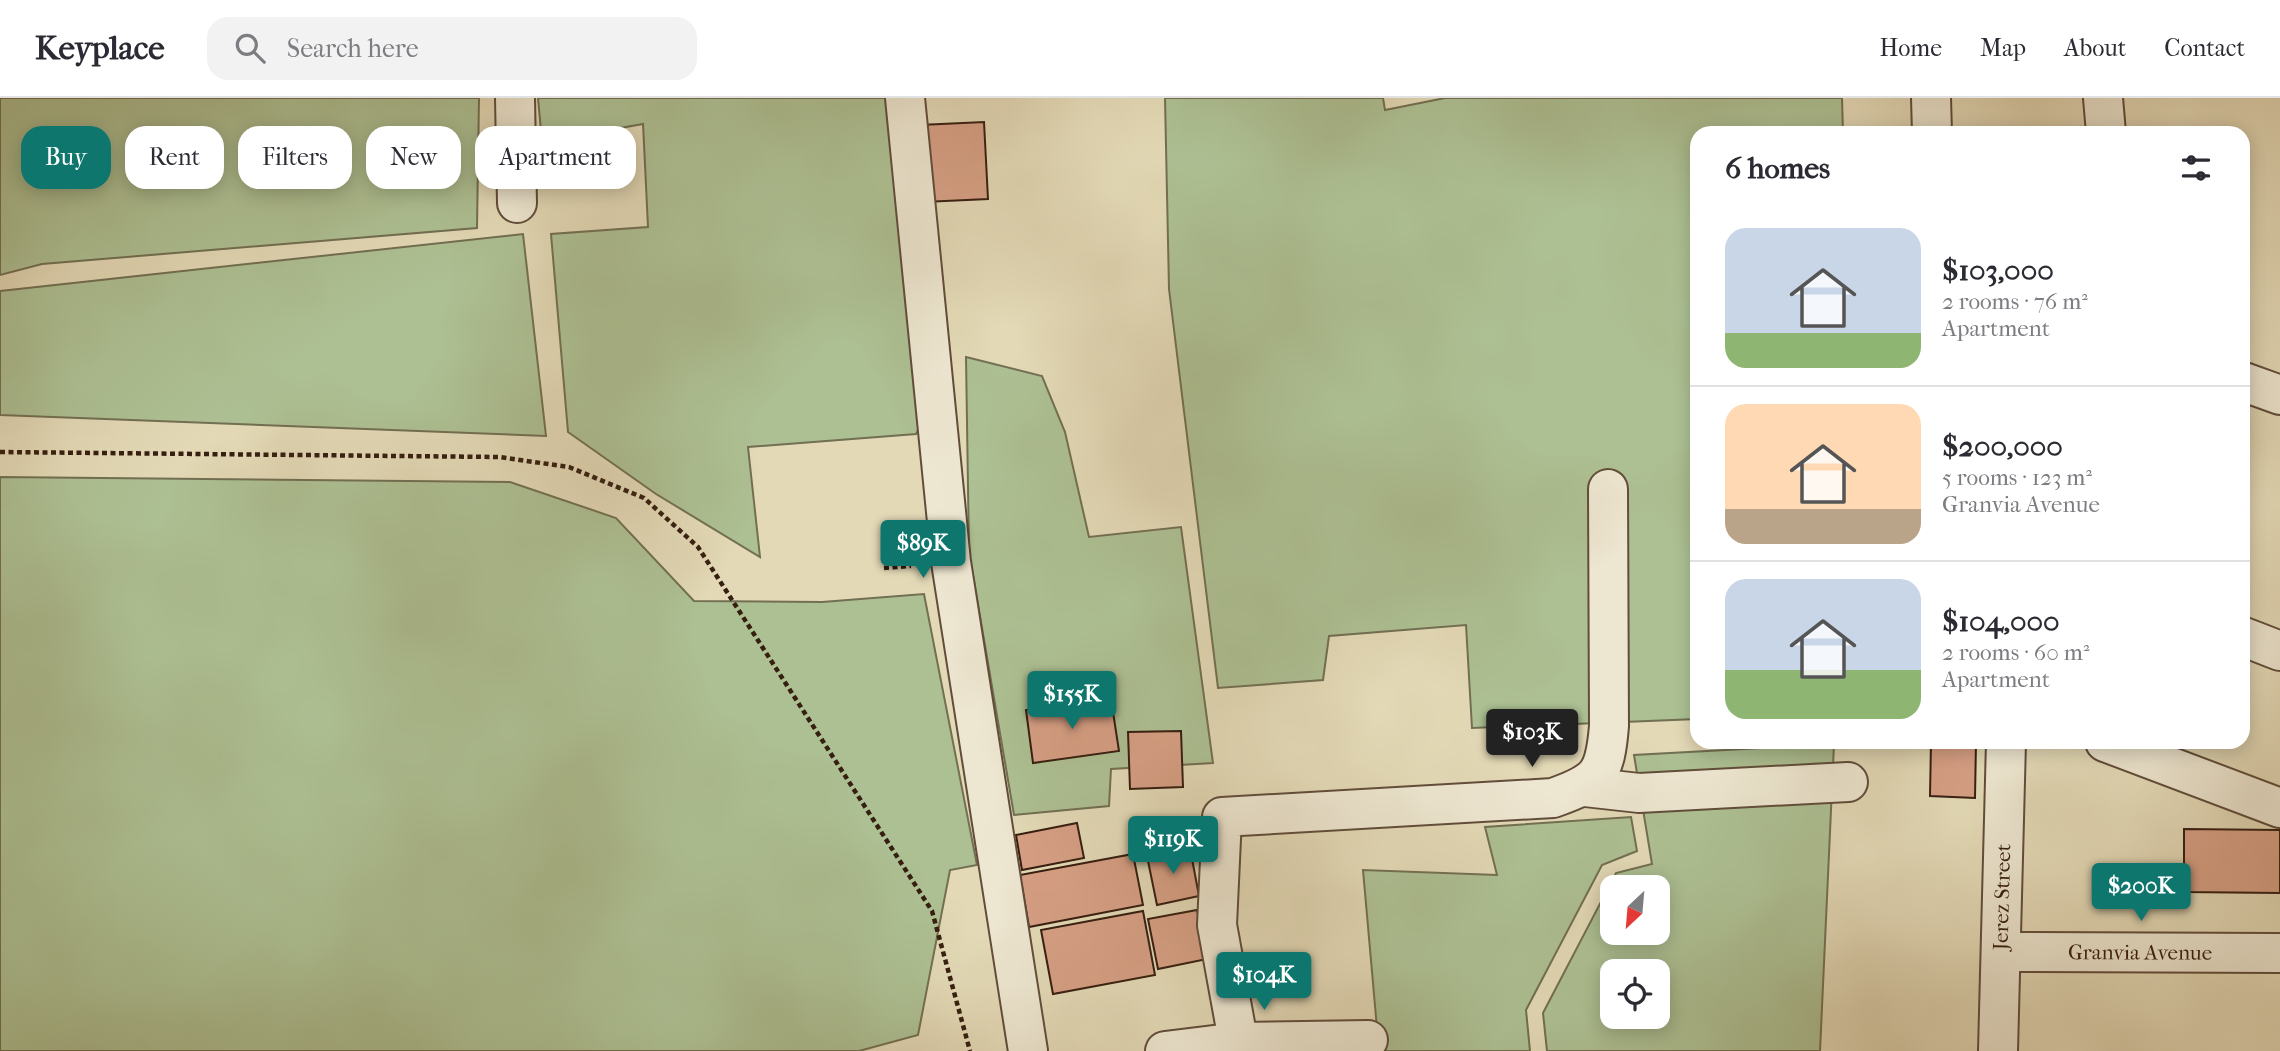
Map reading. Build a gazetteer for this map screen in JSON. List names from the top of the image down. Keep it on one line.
{"streets":{"street":["Jerez Street","Granvia Avenue"]},"crossings":[["Jerez Street","Granvia Avenue"]],"north":"bottom left","page":{"header":"Keyplace","search":"Search here","nav":["Home","Map","About","Contact"],"chip":["Buy","Rent","Filters","New","Apartment"],"heading":"6 homes","list":[{"name":"$103,000","note":"2 rooms · 76 m² · Apartment"},{"name":"$200,000","note":"5 rooms · 123 m² · Granvia Avenue"},{"name":"$104,000","note":"2 rooms · 60 m² · Apartment"}],"price":["$89K","$155K","$103K","$119K","$200K","$104K"]}}
